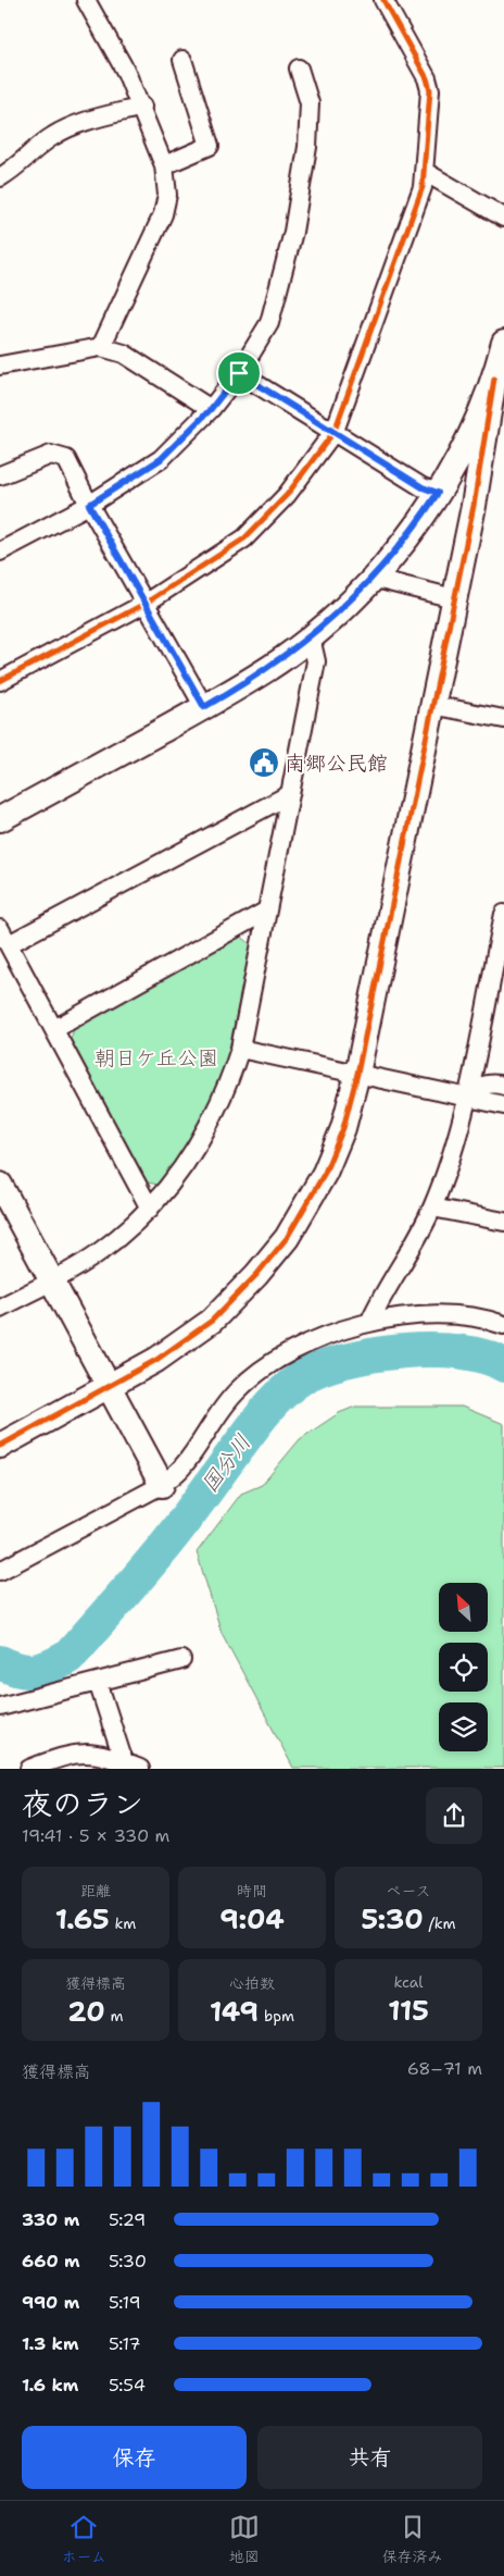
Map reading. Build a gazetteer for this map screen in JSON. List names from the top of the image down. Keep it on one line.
{"water":["国分川"],"parks":["朝日ケ丘公園"],"places":{"public building":["南郷公民館"]},"north":"top left","page":{"heading":["夜のラン","19:41 · 5 × 330 m"],"stats":[["距離","1.65 km"],["時間","9:04"],["ペース","5:30 /km"],["獲得標高","20 m"],["心拍数","149 bpm"],["kcal","115"]],"chart":["獲得標高","68–71 m"],"list":[{"name":"330 m","note":"5:29"},{"name":"660 m","note":"5:30"},{"name":"990 m","note":"5:19"},{"name":"1.3 km","note":"5:17"},{"name":"1.6 km","note":"5:54"}],"buttons":["保存","共有"],"tabs":["ホーム","地図","保存済み"]}}
